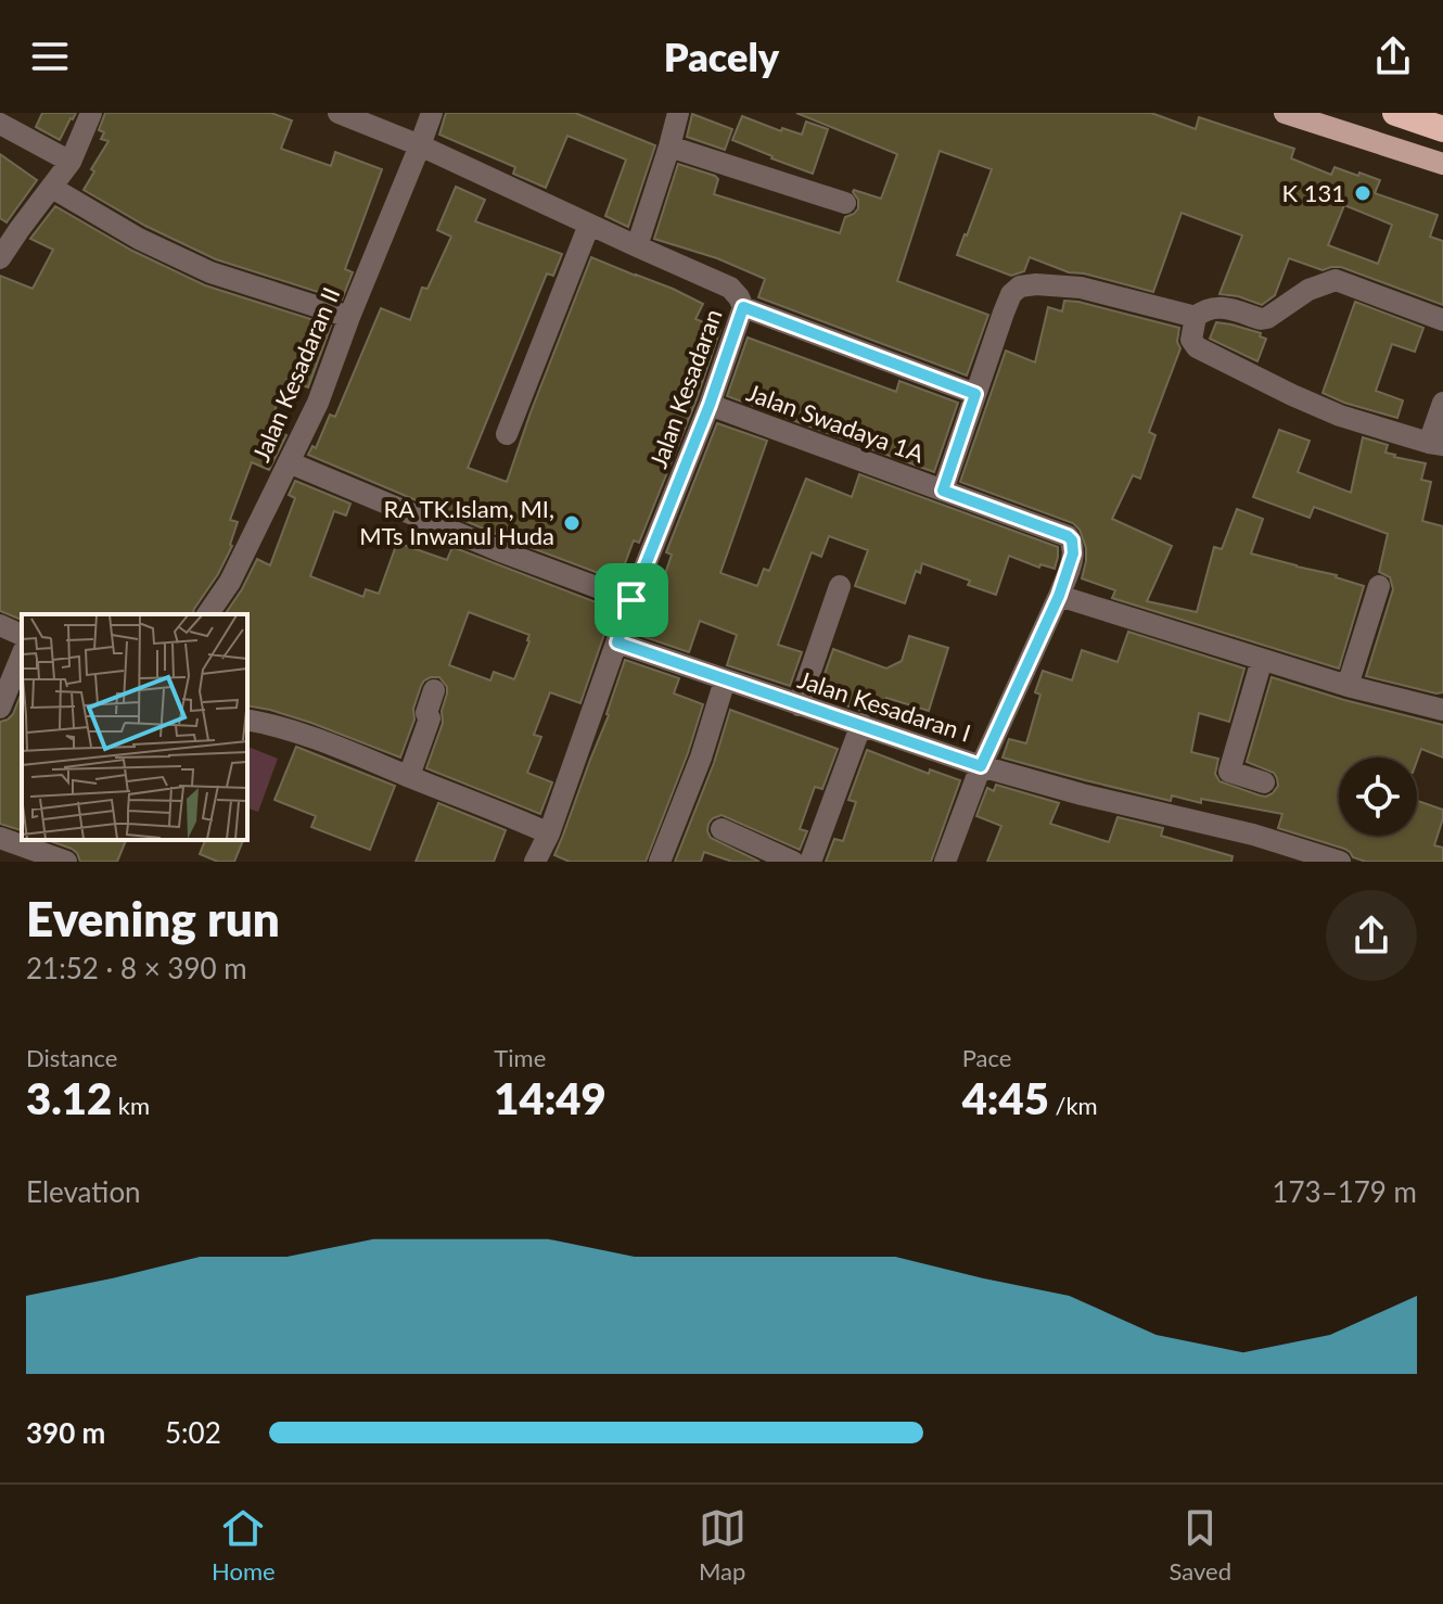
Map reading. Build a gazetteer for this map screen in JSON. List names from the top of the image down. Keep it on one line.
{"streets":{"street":["Jalan Kesadaran II","Jalan Kesadaran","Jalan Swadaya 1A","Jalan Kesadaran I"]},"crossings":[["Jalan Kesadaran II","Jalan Kesadaran"],["Jalan Kesadaran","Jalan Swadaya 1A"],["Jalan Kesadaran","Jalan Kesadaran I"]],"places":["K 131","RA TK.Islam, MI, MTs Inwanul Huda"],"page":{"header":"Pacely","heading":["Evening run","21:52 · 8 × 390 m"],"stats":[["Distance","3.12 km"],["Time","14:49"],["Pace","4:45 /km"]],"chart":["Elevation","173–179 m"],"list":[{"name":"390 m","note":"5:02"}],"tabs":["Home","Map","Saved"]}}
